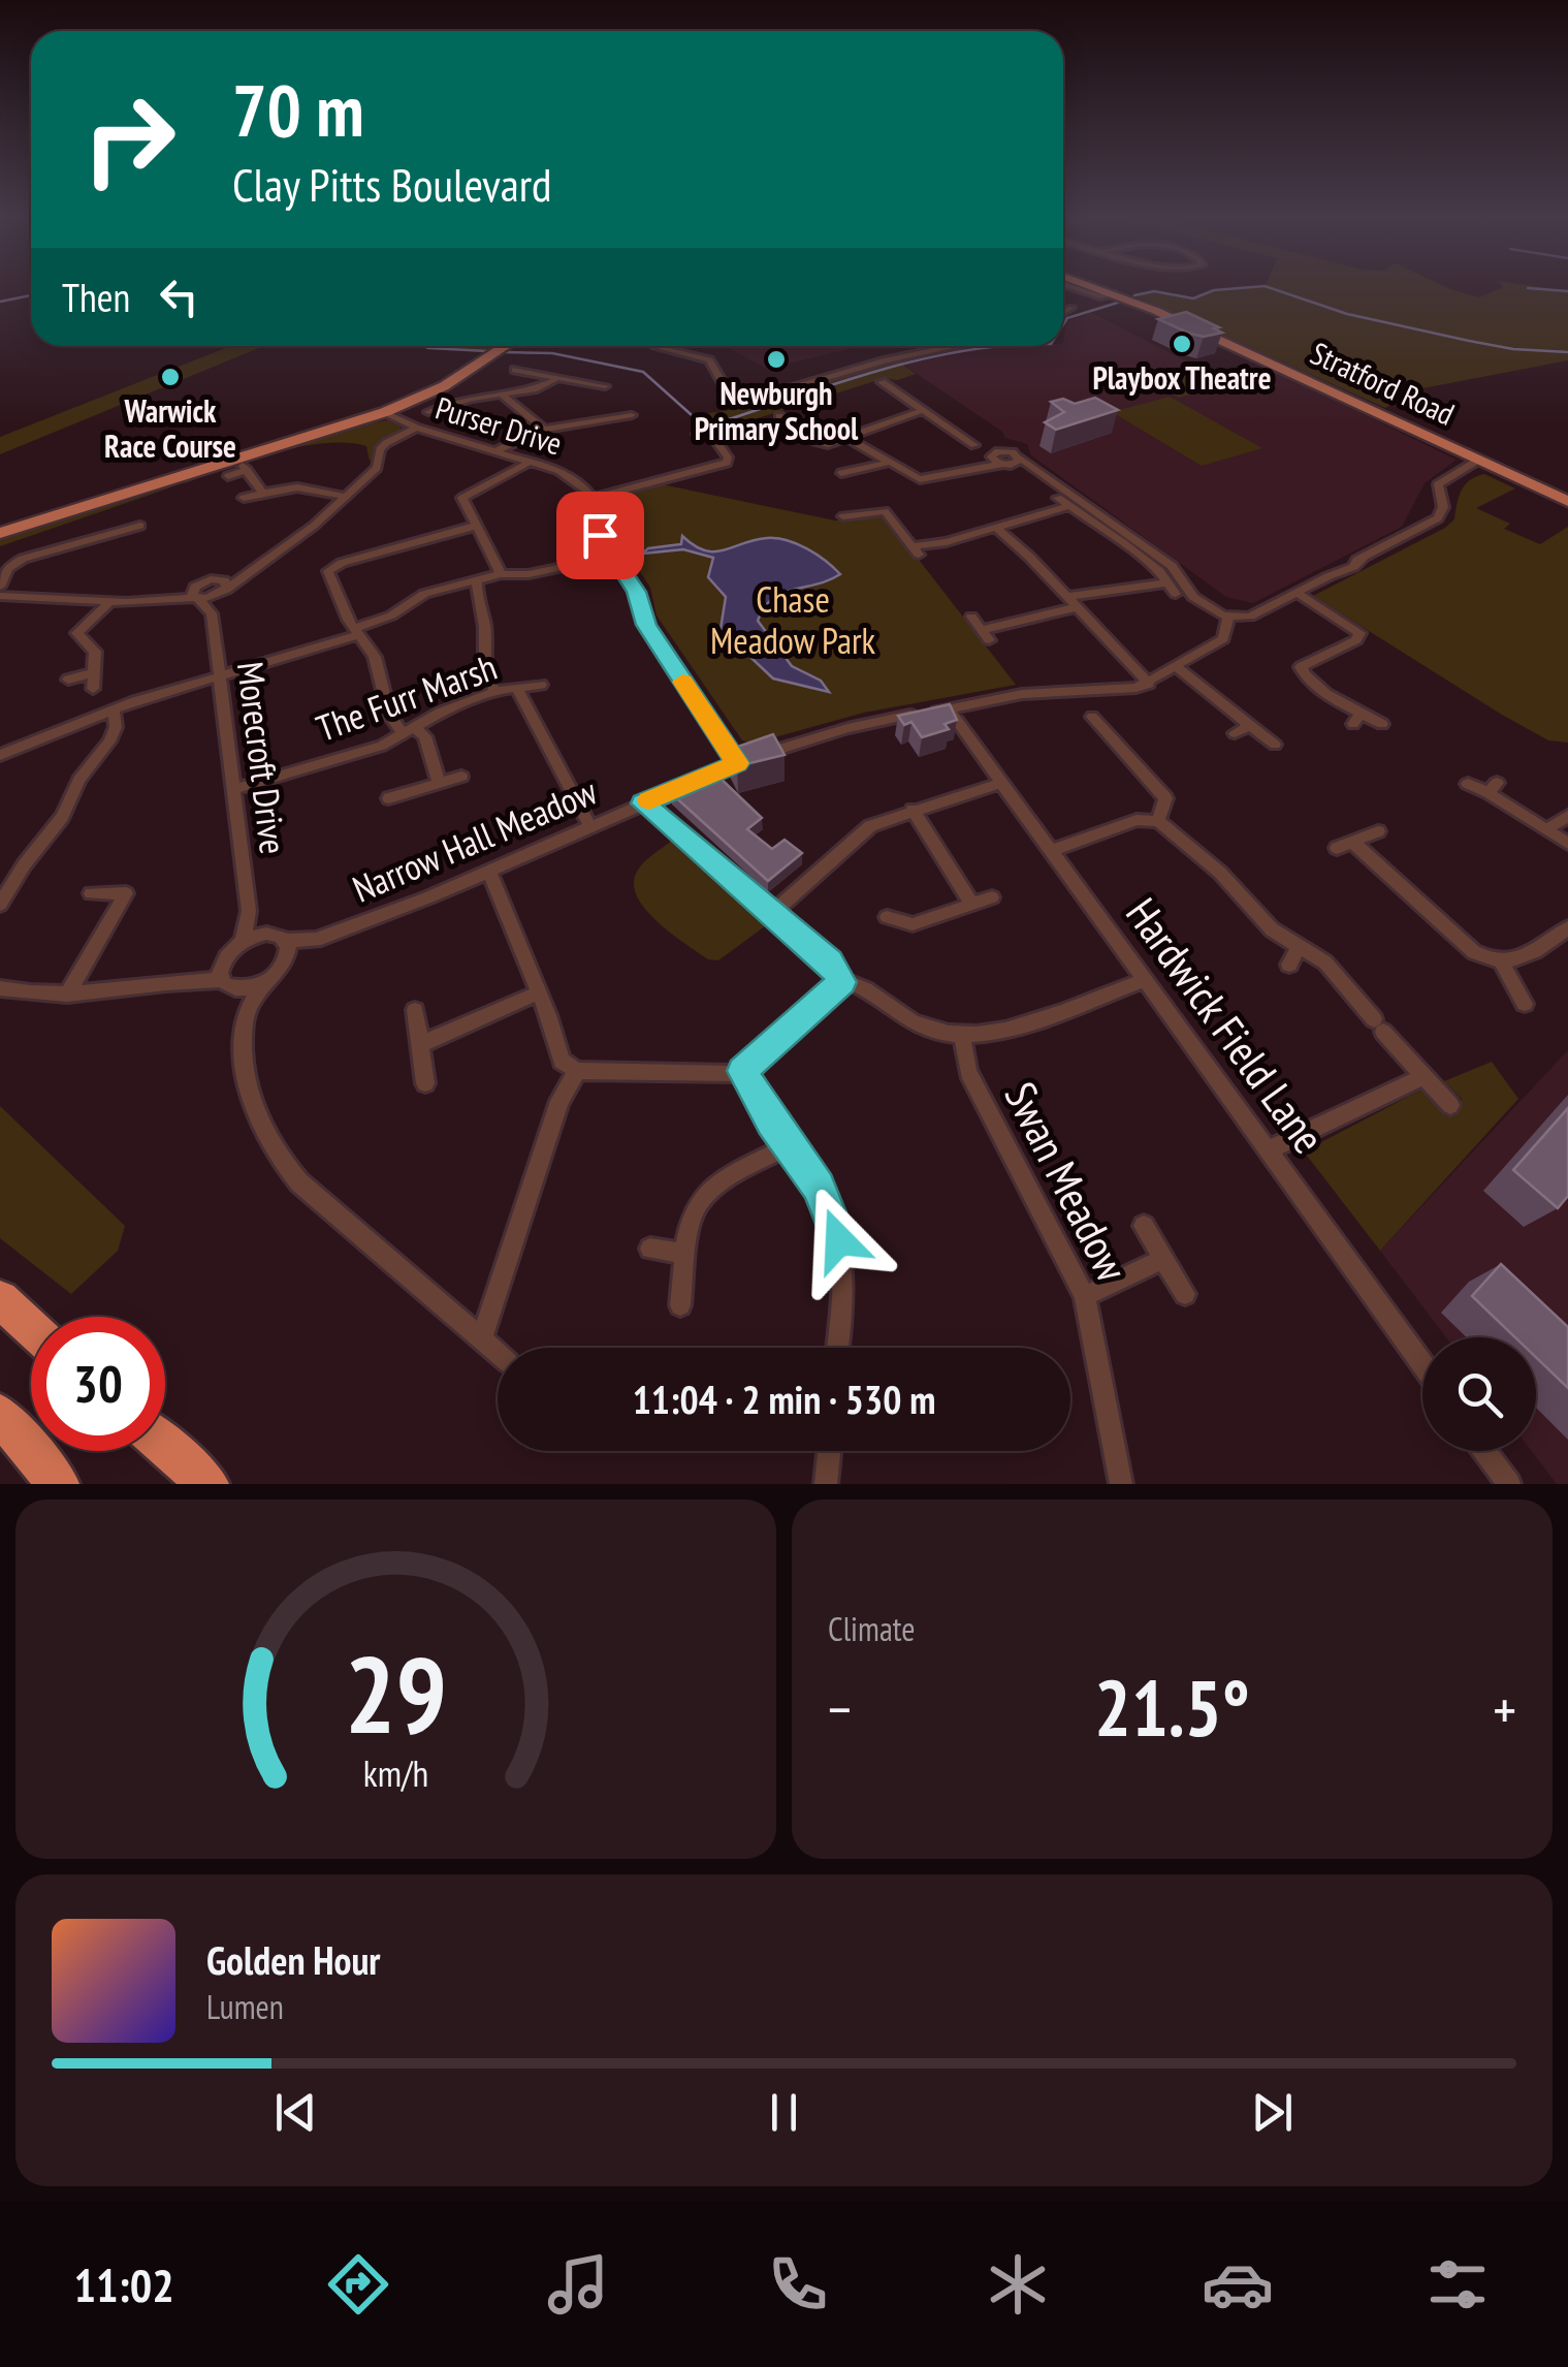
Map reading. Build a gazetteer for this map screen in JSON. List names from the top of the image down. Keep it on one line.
{"streets":{"main road":["Stratford Road"],"street":["Purser Drive","The Furr Marsh","Morecroft Drive","Narrow Hall Meadow","Hardwick Field Lane","Swan Meadow"]},"crossings":[["Purser Drive","Narrow Hall Meadow"],["The Furr Marsh","Morecroft Drive"],["Morecroft Drive","Narrow Hall Meadow"],["Narrow Hall Meadow","Hardwick Field Lane"]],"parks":["Chase Meadow Park"],"places":["Playbox Theatre","Newburgh Primary School","Warwick Race Course"],"page":{"turn":["70 m","Clay Pitts Boulevard"],"then":"Then","limit":"30","trip":"11:04 · 2 min · 530 m","tile":"Climate","heat":["−","21.5°","+"],"song":["Golden Hour","Lumen"],"tabs":"11:02","gauge":["29","km/h"]}}
